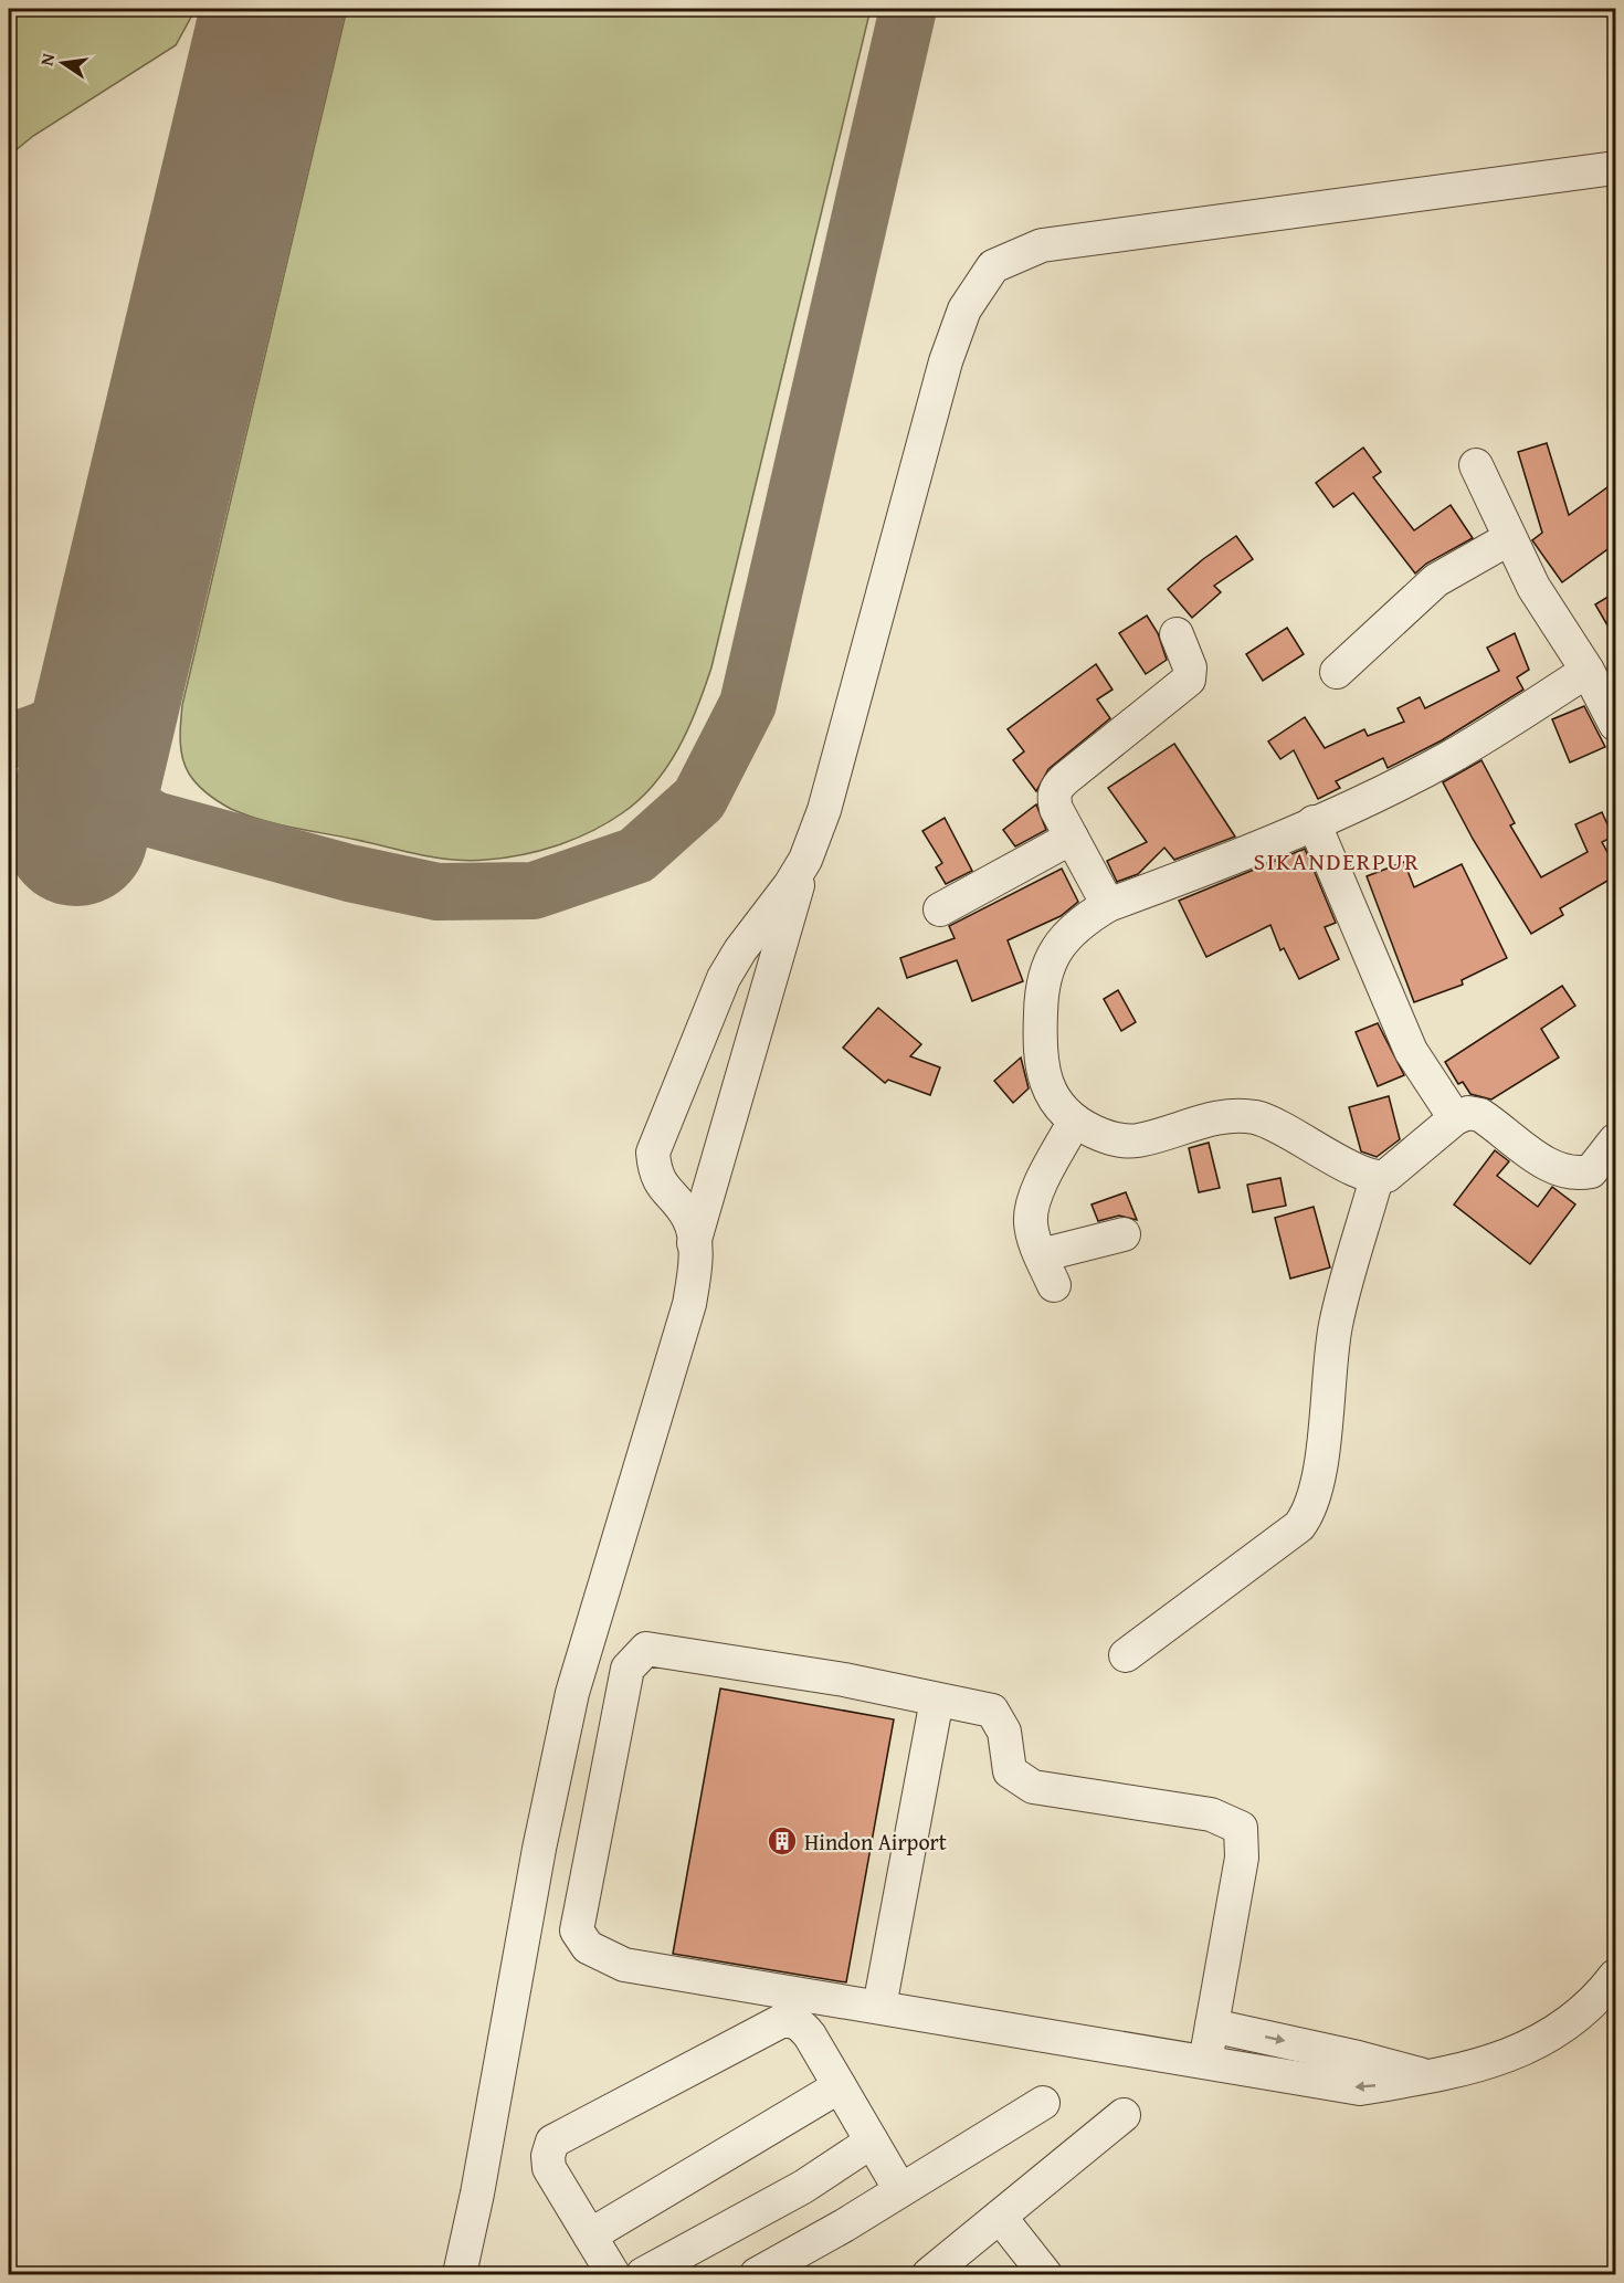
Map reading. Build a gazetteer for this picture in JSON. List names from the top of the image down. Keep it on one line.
{"districts":["SIKANDERPUR"],"places":{"building":["Hindon Airport"]},"north":"left"}
